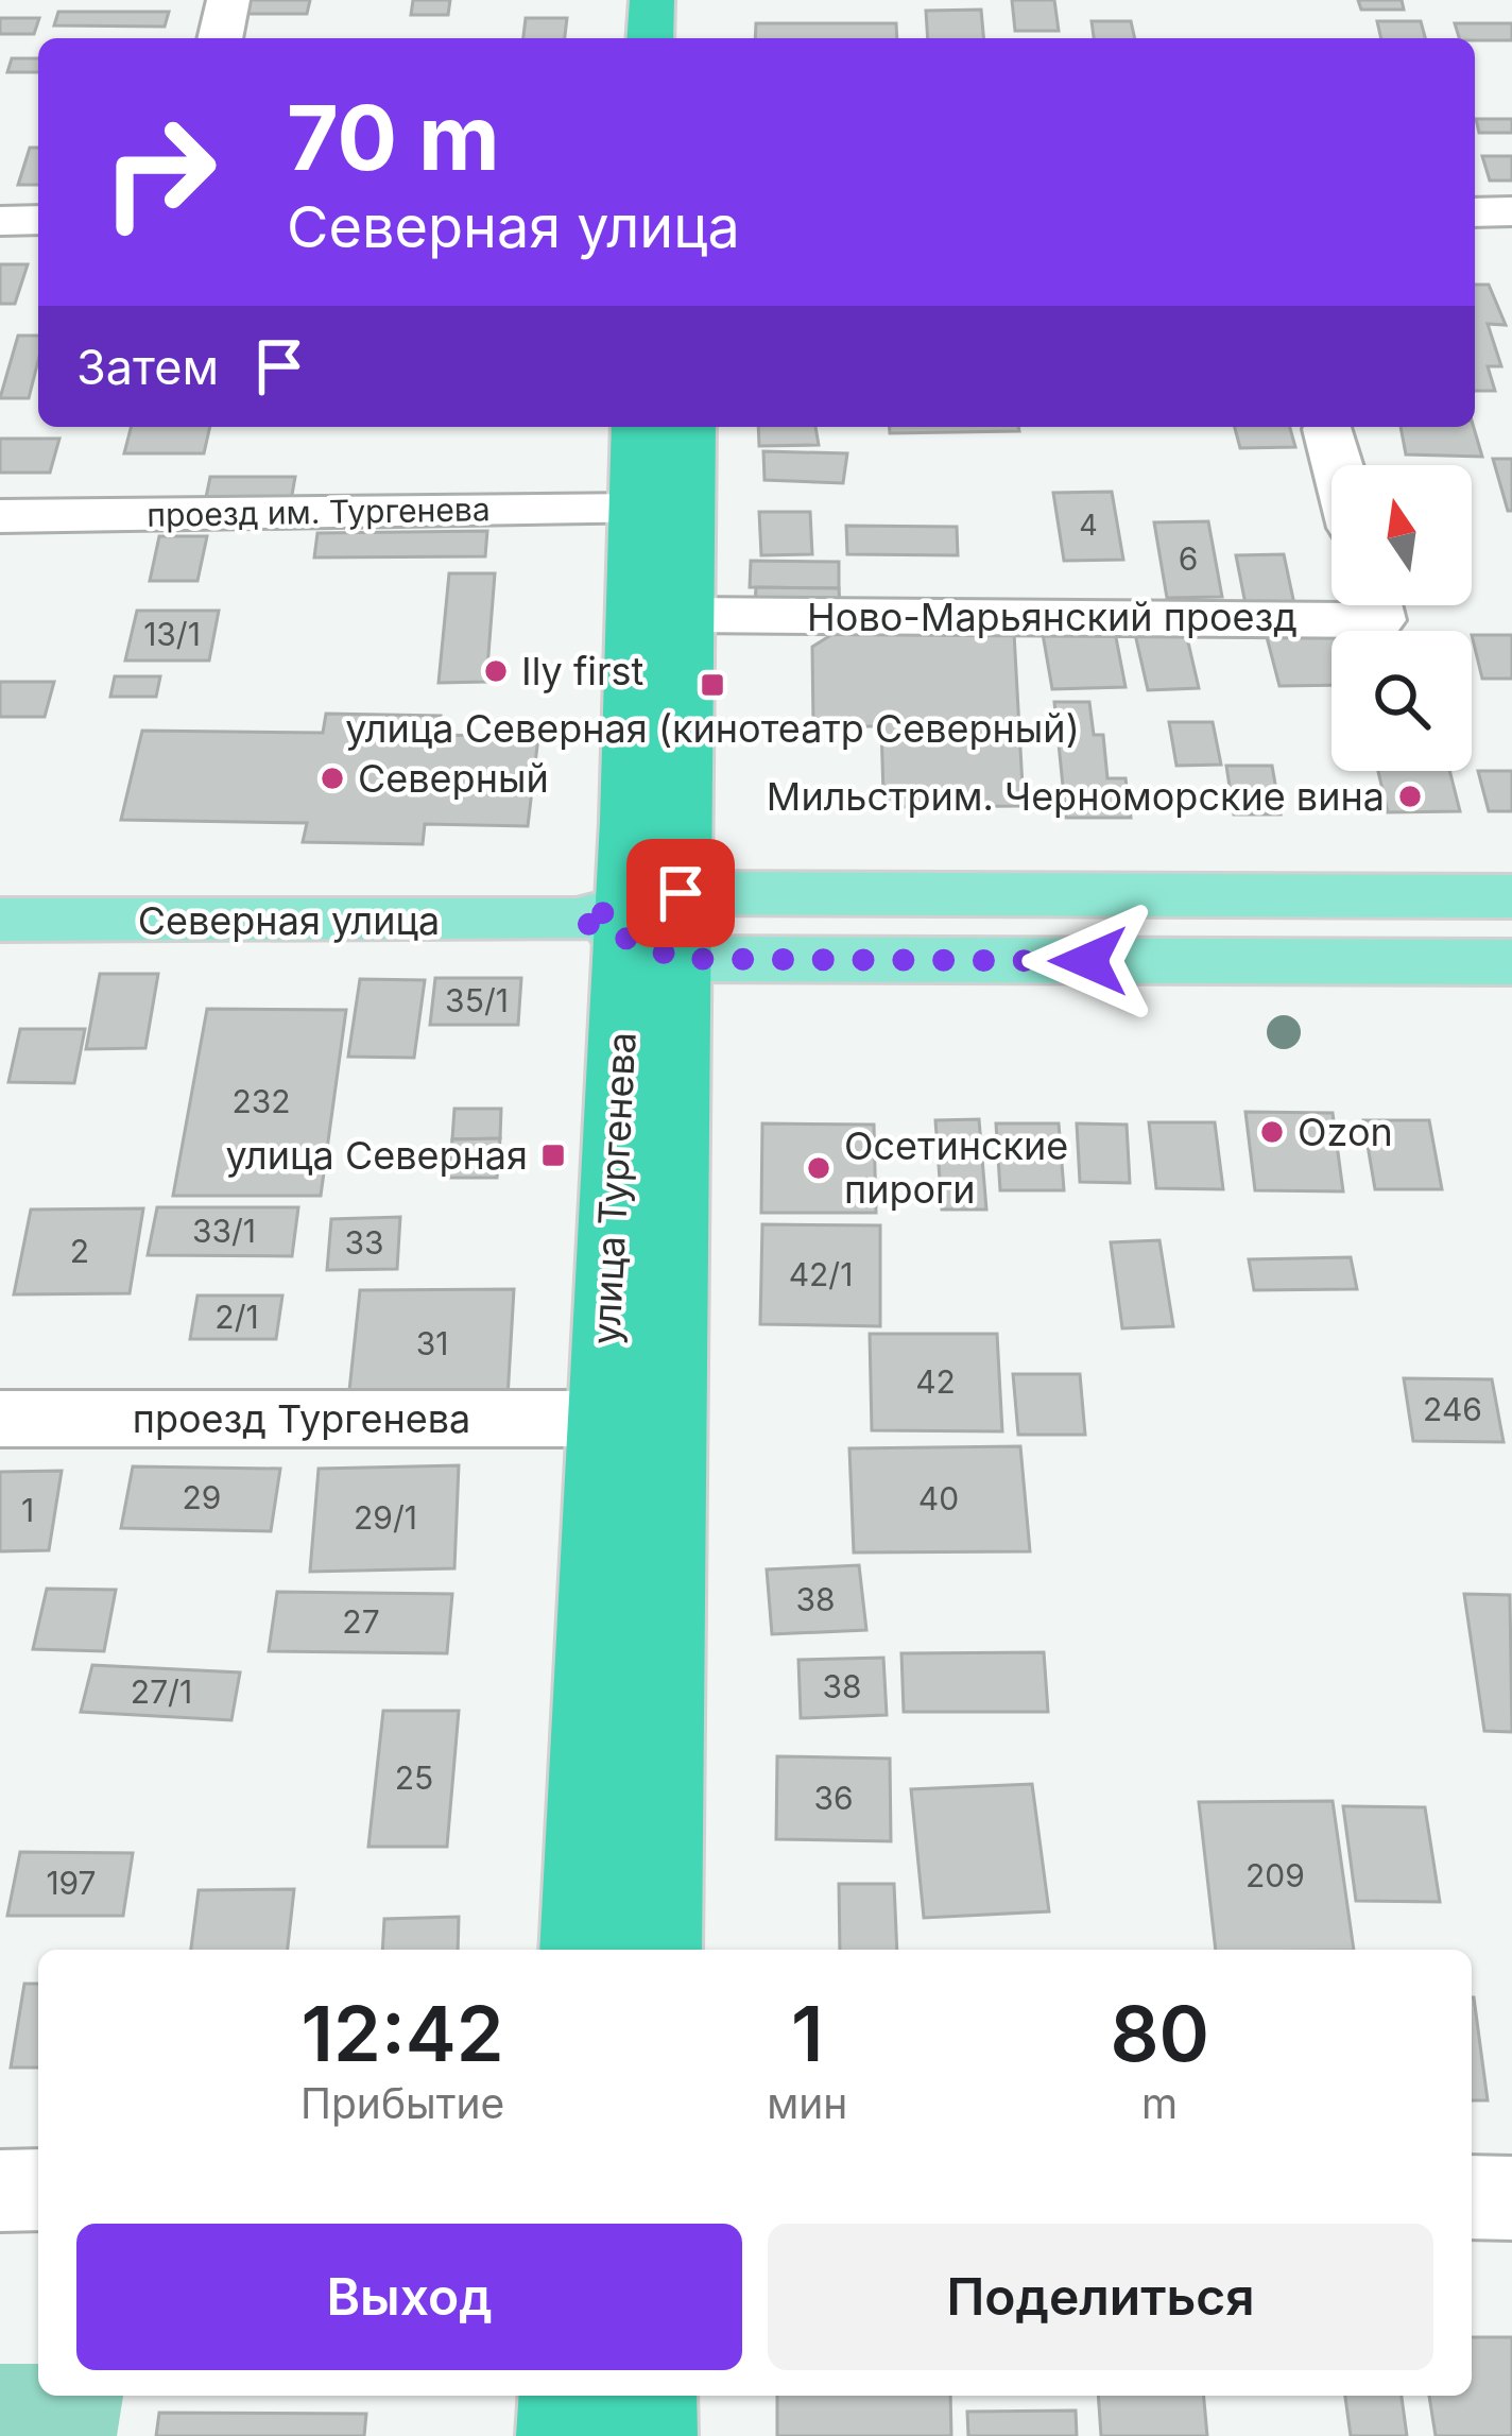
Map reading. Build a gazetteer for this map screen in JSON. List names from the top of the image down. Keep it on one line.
{"streets":{"highway":["улица Тургенева"],"main road":["Северная улица"],"street":["проезд им. Тургенева","Ново-Марьянский проезд","проезд Тургенева"]},"crossings":[["проезд им. Тургенева","улица Тургенева"],["Ново-Марьянский проезд","улица Тургенева"],["Северная улица","улица Тургенева"],["улица Тургенева","проезд Тургенева"]],"places":{"other":["Ily first","Северный","Мильстрим. Черноморские вина","Ozon","Осетинские пироги"],"transit":["улица Северная (кинотеатр Северный)","улица Северная"]},"house_numbers":["4","6","13/1","35/1","232","33/1","33","2","42/1","2/1","31","42","246","29","40","1","29/1","38","27","38","27/1","25","36","209","197"],"north":"top","page":{"turn":["70 m","Северная улица"],"then":"Затем","eta":["12:42","Прибытие","1","мин","80","m"],"buttons":["Выход","Поделиться"]}}
